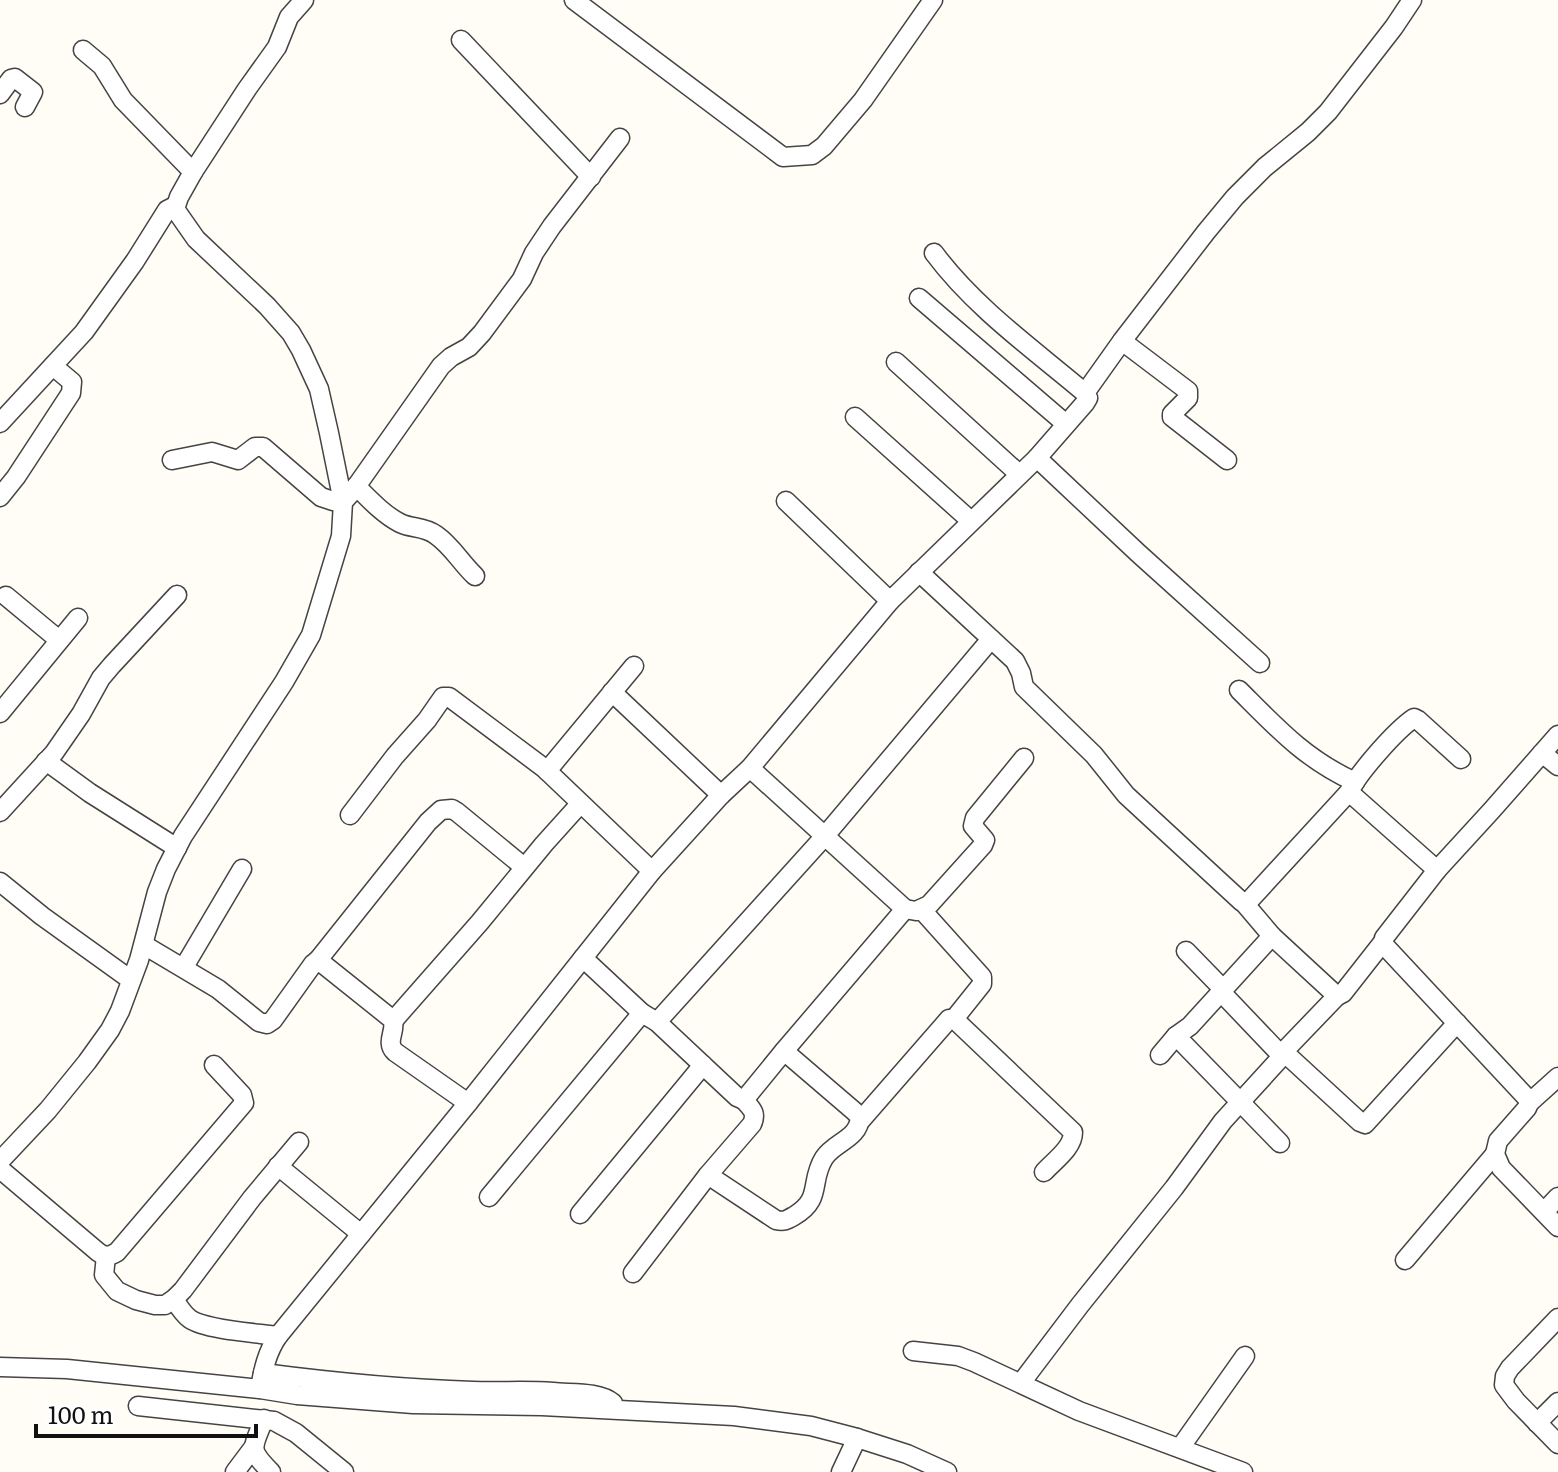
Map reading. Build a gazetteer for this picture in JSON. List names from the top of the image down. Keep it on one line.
{"scale_bar":"100 m"}
